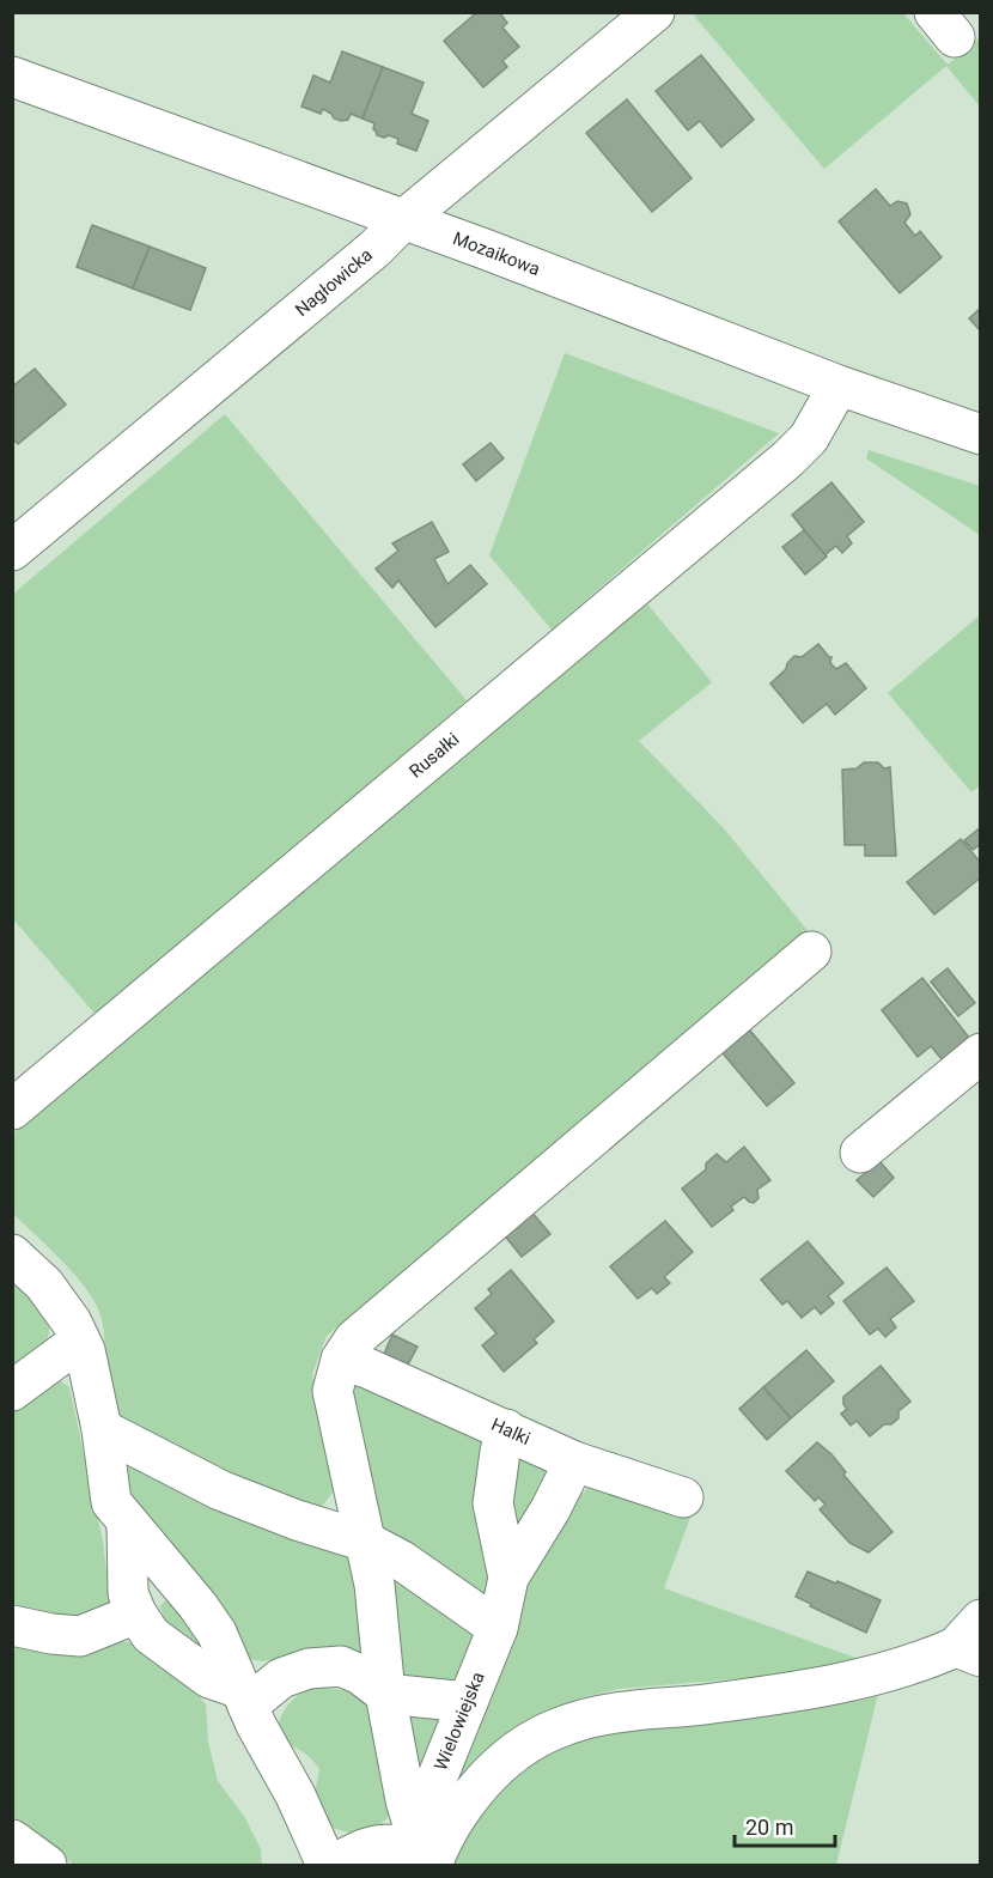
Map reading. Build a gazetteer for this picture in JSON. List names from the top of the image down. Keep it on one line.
{"streets":{"street":["Mozaikowa","Nagłowicka","Rusałki","Halki","Wielowiejska"]},"crossings":[["Mozaikowa","Nagłowicka"],["Mozaikowa","Rusałki"],["Halki","Wielowiejska"]],"scale_bar":"20 m"}
